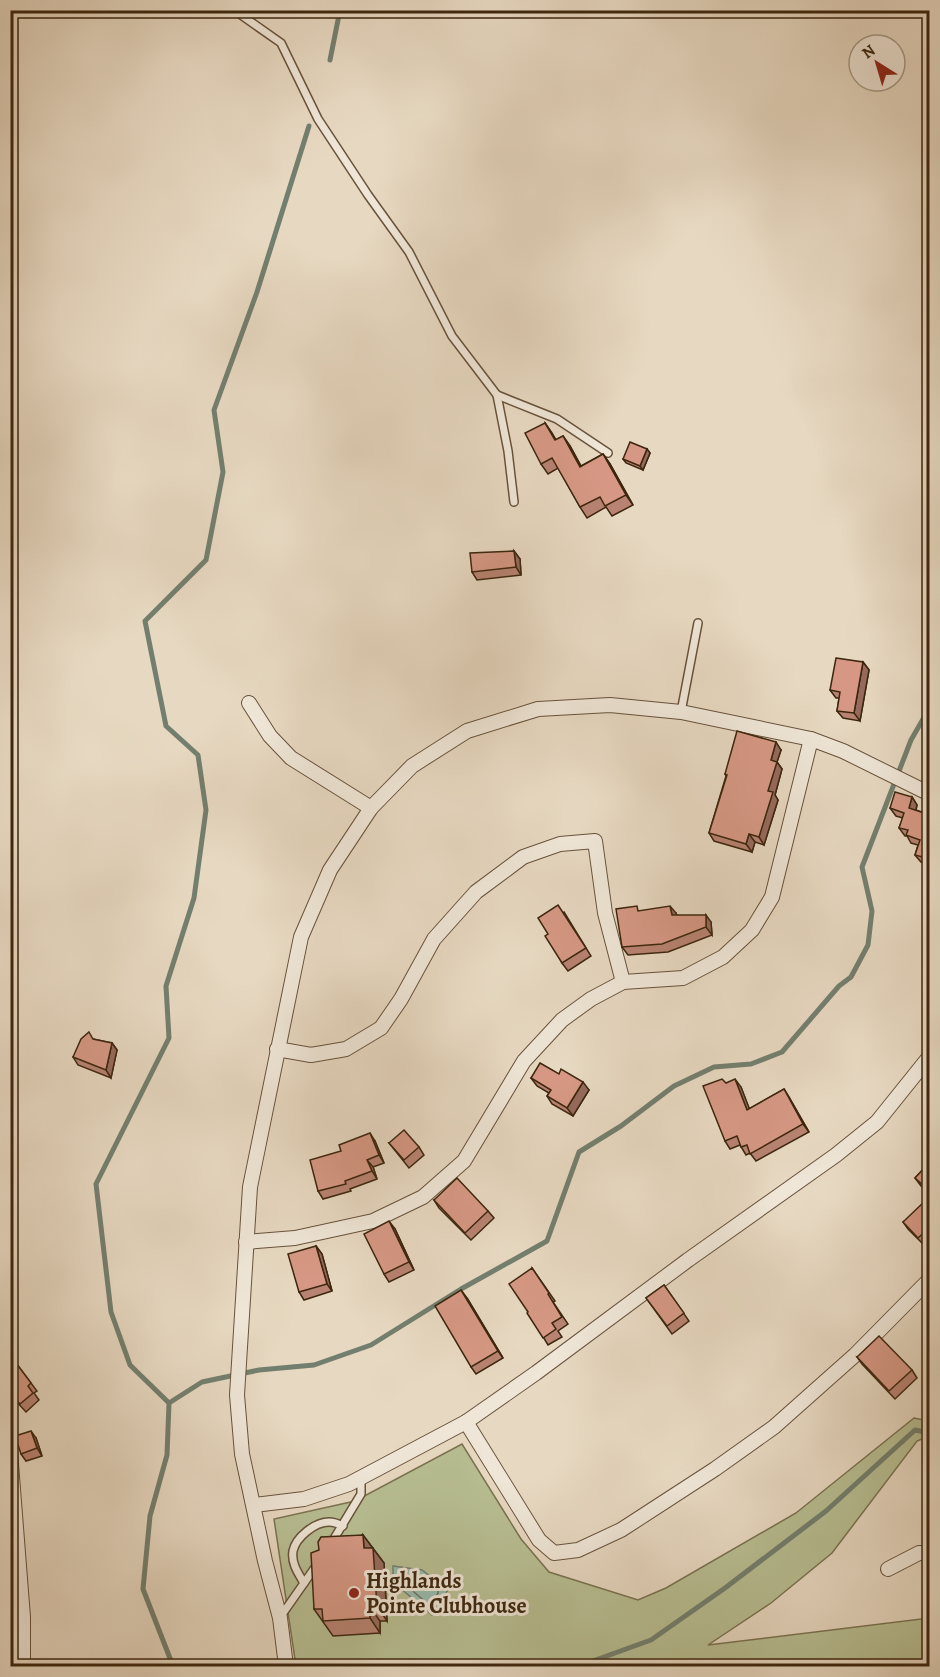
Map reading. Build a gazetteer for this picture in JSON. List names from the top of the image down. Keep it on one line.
{"places":["Highlands Pointe Clubhouse"],"north":"top left"}
